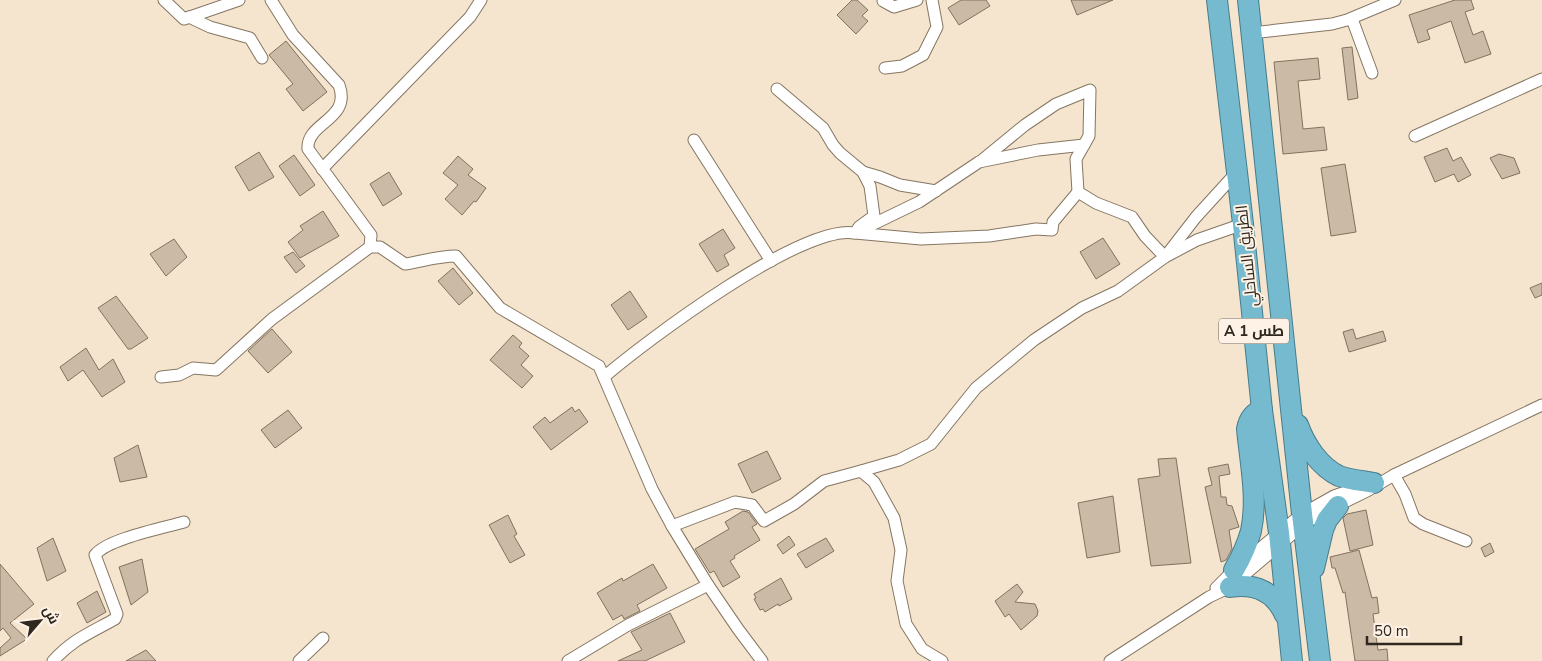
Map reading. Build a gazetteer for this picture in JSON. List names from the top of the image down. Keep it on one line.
{"streets":{"highway":["الطريق الساحلي","A 1 طس"]},"scale_bar":"50 m","north":"top right"}
